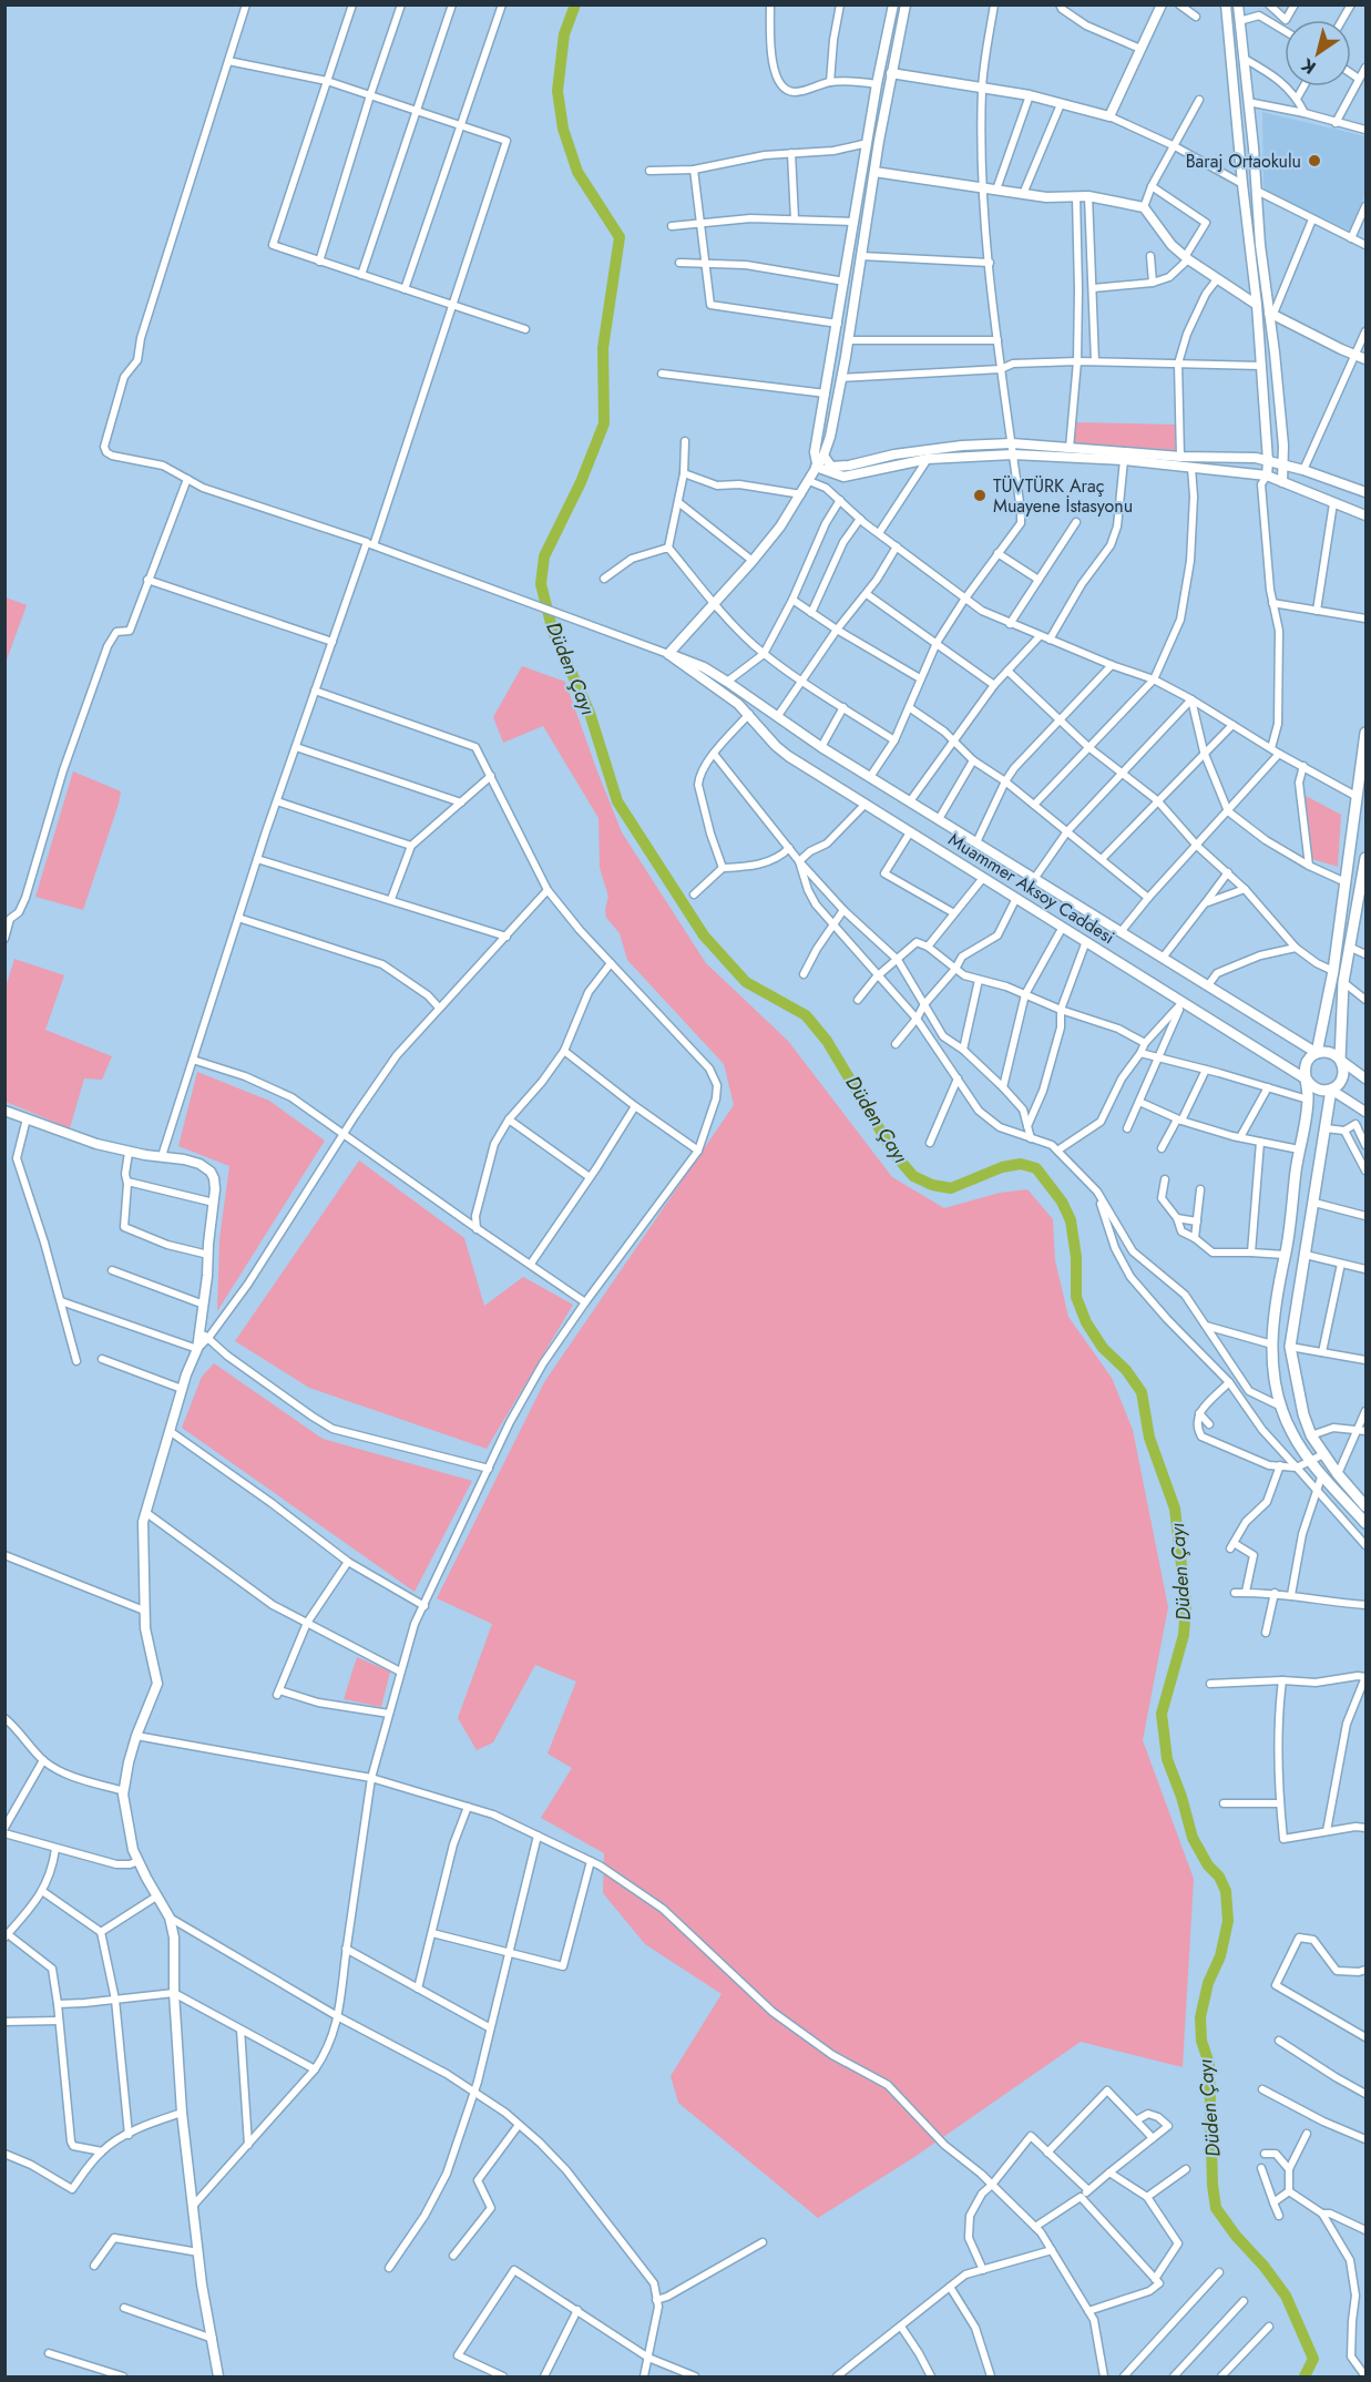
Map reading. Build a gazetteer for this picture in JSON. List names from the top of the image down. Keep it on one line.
{"streets":{"main road":["Muammer Aksoy Caddesi"]},"water":["Düden Çayı"],"places":["Baraj Ortaokulu","TÜVTÜRK Araç Muayene İstasyonu"],"north":"bottom left"}
